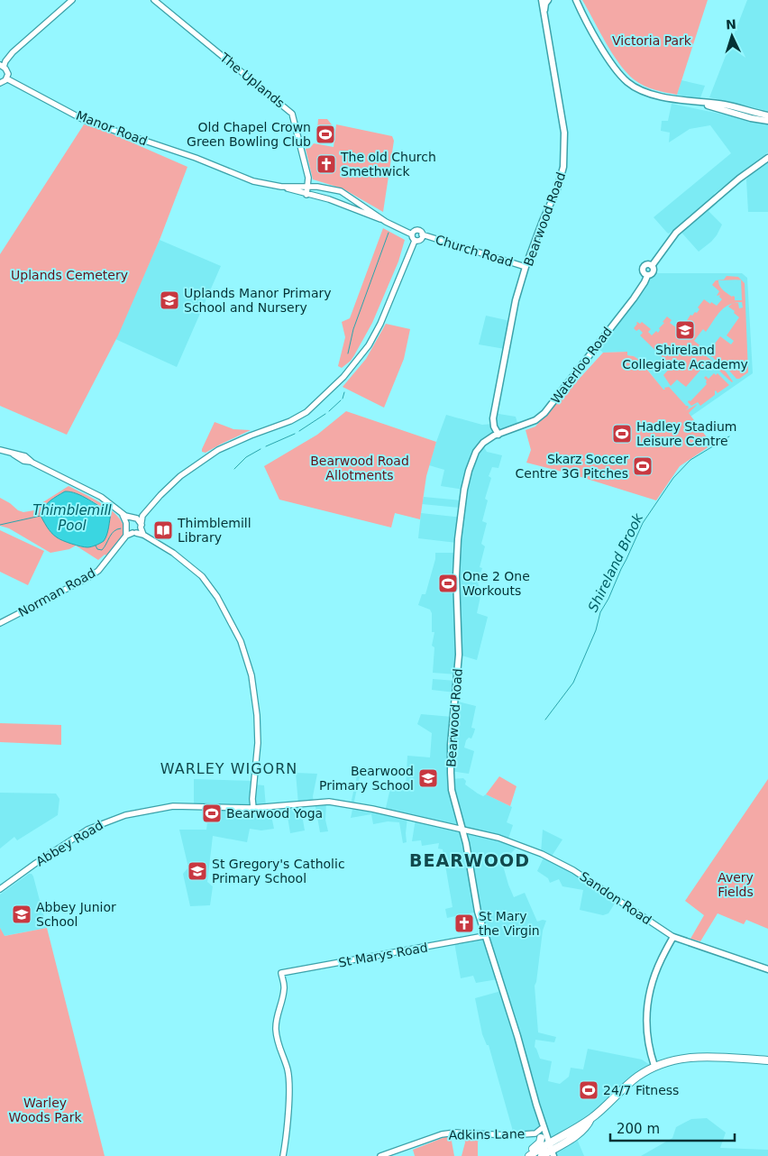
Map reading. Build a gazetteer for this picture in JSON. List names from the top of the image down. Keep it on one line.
{"streets":{"main road":["Bearwood Road","Waterloo Road","Sandon Road"],"street":["The Uplands","Manor Road","Church Road","Norman Road","Abbey Road","St Marys Road","Adkins Lane"]},"crossings":[["Bearwood Road","Church Road"],["Bearwood Road","Waterloo Road"],["Bearwood Road","Abbey Road"],["Bearwood Road","Sandon Road"],["Bearwood Road","St Marys Road"],["Bearwood Road","Adkins Lane"],["Abbey Road","Sandon Road"]],"districts":["WARLEY WIGORN","BEARWOOD"],"water":["Thimblemill Pool","Shireland Brook"],"parks":["Victoria Park","Uplands Cemetery","Bearwood Road Allotments","Avery Fields","Warley Woods Park"],"places":{"sports":["Old Chapel Crown Green Bowling Club","Hadley Stadium Leisure Centre","Skarz Soccer Centre 3G Pitches","One 2 One Workouts","Bearwood Yoga","24/7 Fitness"],"church":["The old Church Smethwick","St Mary the Virgin"],"school or university":["Uplands Manor Primary School and Nursery","Shireland Collegiate Academy","Bearwood Primary School","St Gregory's Catholic Primary School","Abbey Junior School"],"library":["Thimblemill Library"]},"scale_bar":"200 m","north":"top"}
